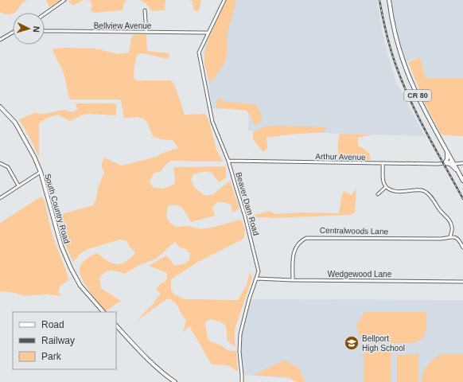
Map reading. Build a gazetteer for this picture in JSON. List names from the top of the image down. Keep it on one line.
{"streets":{"main road":["CR 80","South Country Road"],"street":["Bellview Avenue","Arthur Avenue","Beaver Dam Road","Centralwoods Lane","Wedgewood Lane"]},"crossings":[["Bellview Avenue","Beaver Dam Road"],["CR 80","Arthur Avenue"],["Arthur Avenue","Beaver Dam Road"],["Beaver Dam Road","Wedgewood Lane"],["Centralwoods Lane","Wedgewood Lane"]],"places":{"school or university":["Bellport High School"]},"legend":["Road","Railway","Park"],"north":"right"}
